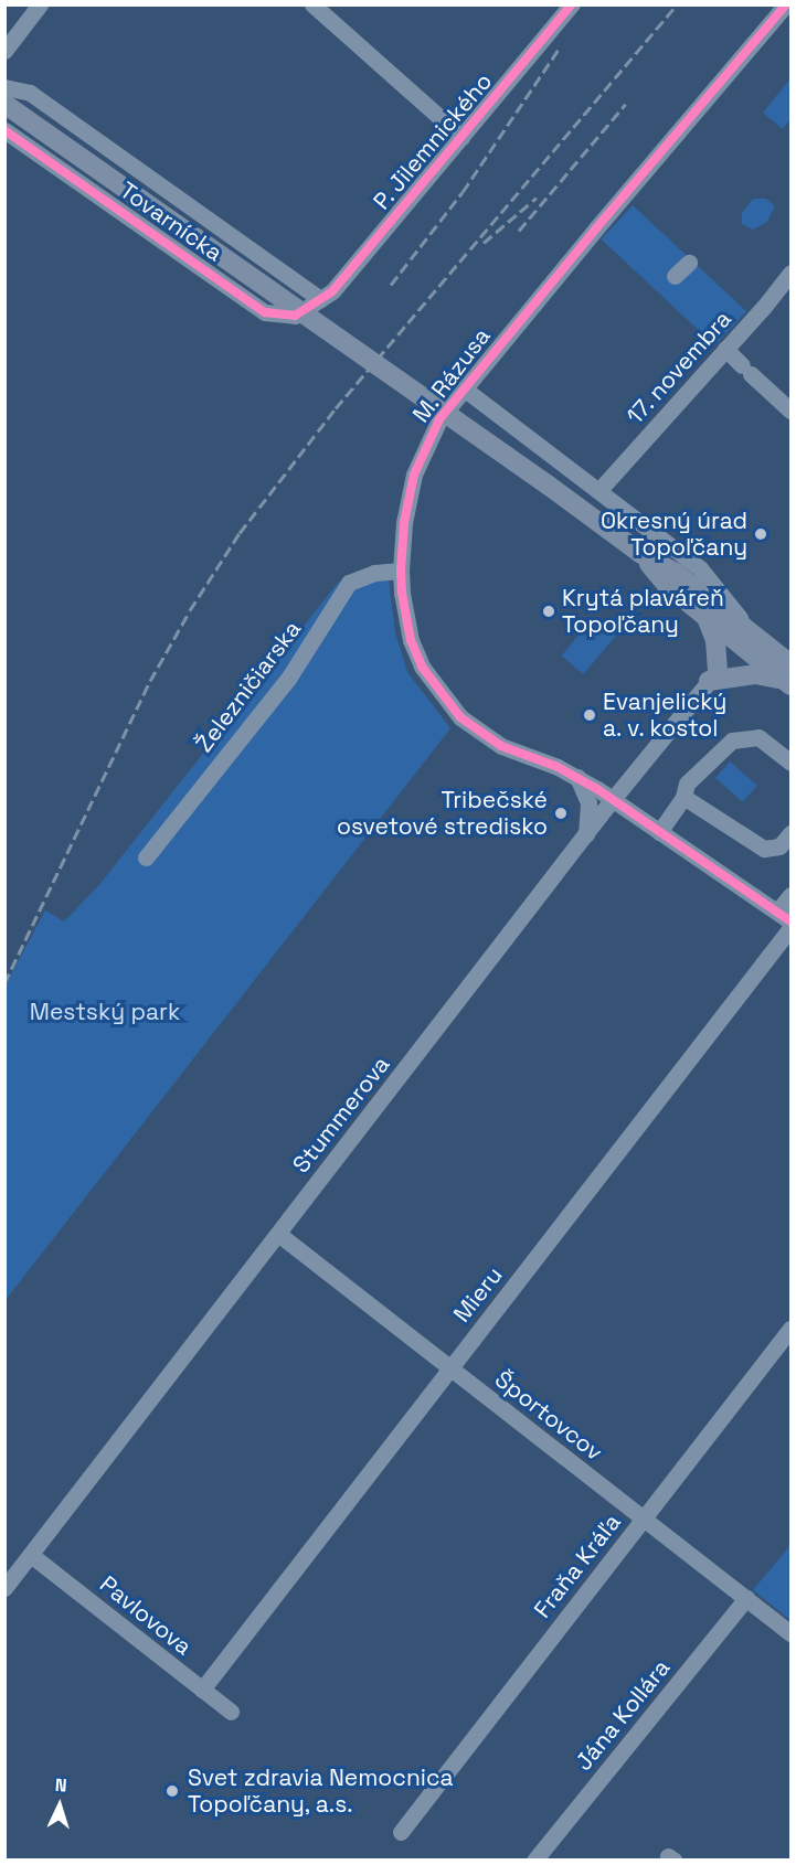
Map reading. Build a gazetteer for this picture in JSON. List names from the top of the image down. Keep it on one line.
{"streets":{"main road":["Tovarnícka"],"street":["P. Jilemnického","17. novembra","M. Rázusa","Železničiarska","Stummerova","Mieru","Športovcov","Fraňa Kráľa","Pavlovova","Jána Kollára"]},"crossings":[["P. Jilemnického","Tovarnícka"],["M. Rázusa","Železničiarska"],["M. Rázusa","Stummerova"],["Stummerova","Športovcov"],["Stummerova","Pavlovova"],["Mieru","Športovcov"],["Mieru","Pavlovova"],["Športovcov","Fraňa Kráľa"],["Športovcov","Jána Kollára"]],"parks":["Mestský park"],"places":["Okresný úrad Topoľčany","Krytá plaváreň Topoľčany","Evanjelický a. v. kostol","Tribečské osvetové stredisko","Svet zdravia Nemocnica Topoľčany, a.s."],"north":"top"}
